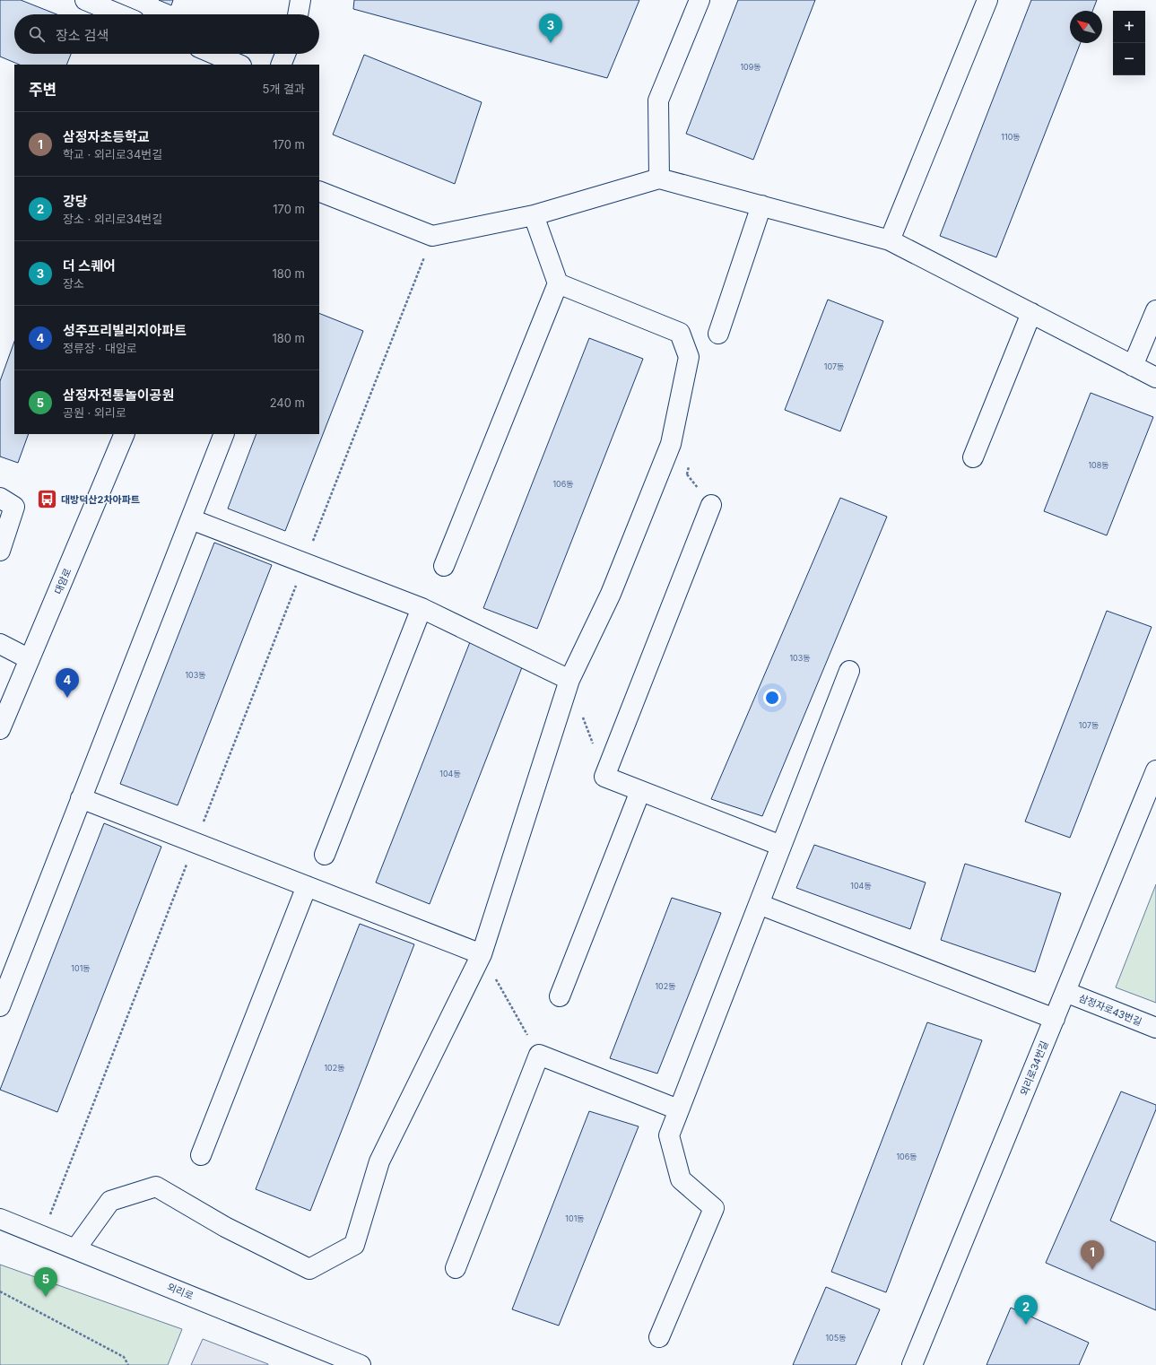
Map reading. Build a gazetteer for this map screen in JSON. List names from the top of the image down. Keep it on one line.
{"streets":{"street":["대암로","삼정자로43번길","외리로34번길","외리로"]},"crossings":[["삼정자로43번길","외리로34번길"]],"places":{"bus stop":["대방덕산2차아파트"]},"house_numbers":["109동","110동","107동","108동","106동","103동","103동","107동","104동","104동","101동","102동","102동","106동","101동","105동"],"north":"top left","page":{"map_buttons":["+","−"],"pins":["3","4","1","5","2"],"search":"장소 검색","heading":["주변","5개 결과"],"list":[{"mark":"1","name":"삼정자초등학교","note":"학교 · 외리로34번길","value":"170 m"},{"mark":"2","name":"강당","note":"장소 · 외리로34번길","value":"170 m"},{"mark":"3","name":"더 스퀘어","note":"장소","value":"180 m"},{"mark":"4","name":"성주프리빌리지아파트","note":"정류장 · 대암로","value":"180 m"},{"mark":"5","name":"삼정자전통놀이공원","note":"공원 · 외리로","value":"240 m"}]}}
